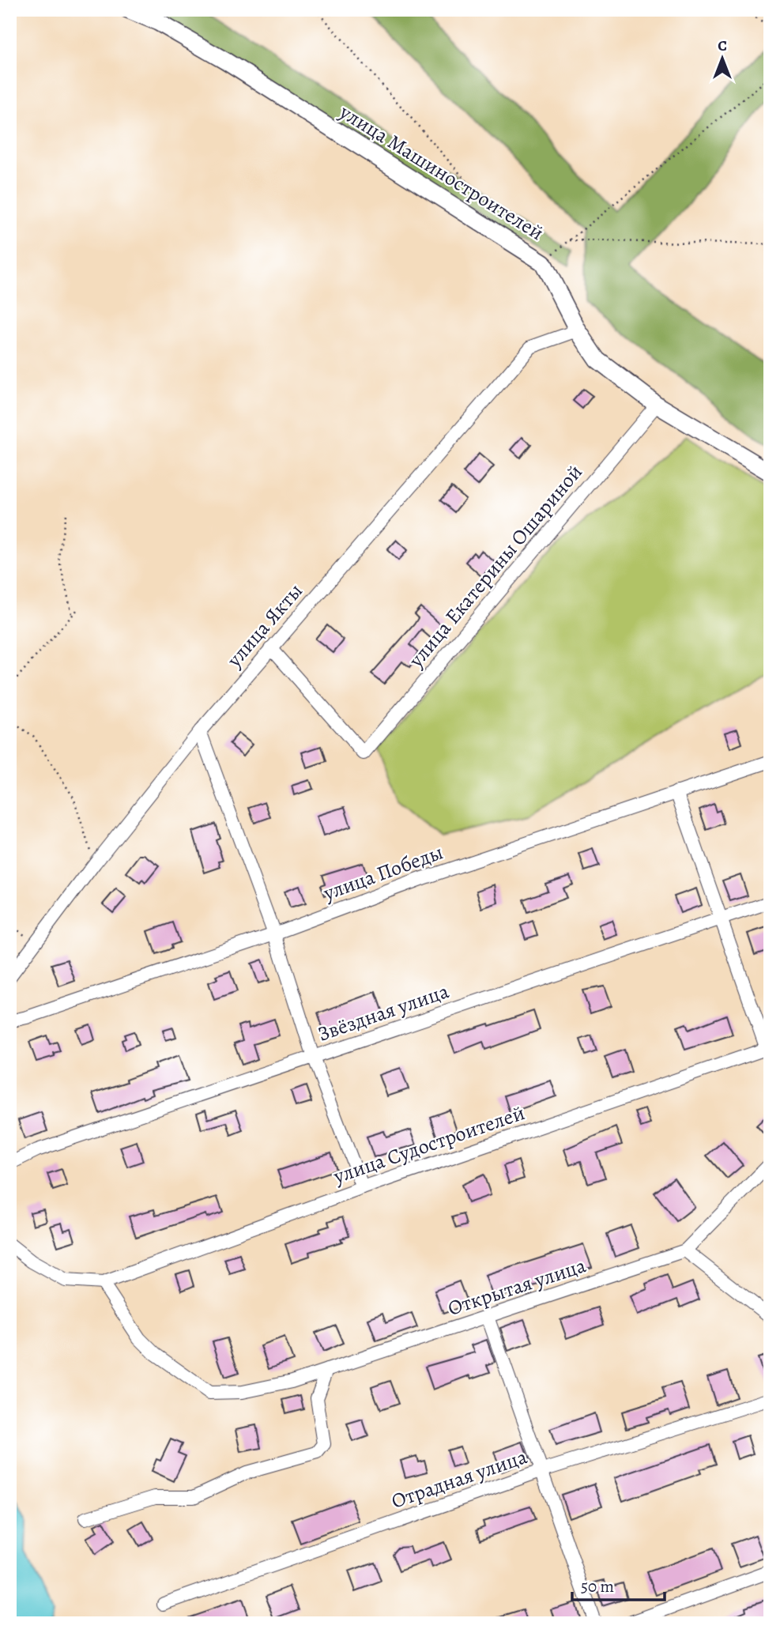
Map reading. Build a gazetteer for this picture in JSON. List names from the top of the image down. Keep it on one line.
{"streets":{"street":["улица Машиностроителей","улица Екатерины Ошариной","улица Якты","улица Победы","Звёздная улица","улица Судостроителей","Открытая улица","Отрадная улица"]},"crossings":[["улица Машиностроителей","улица Екатерины Ошариной"],["улица Машиностроителей","улица Якты"],["улица Екатерины Ошариной","улица Якты"],["улица Судостроителей","Открытая улица"]],"scale_bar":"50 m","north":"top"}
